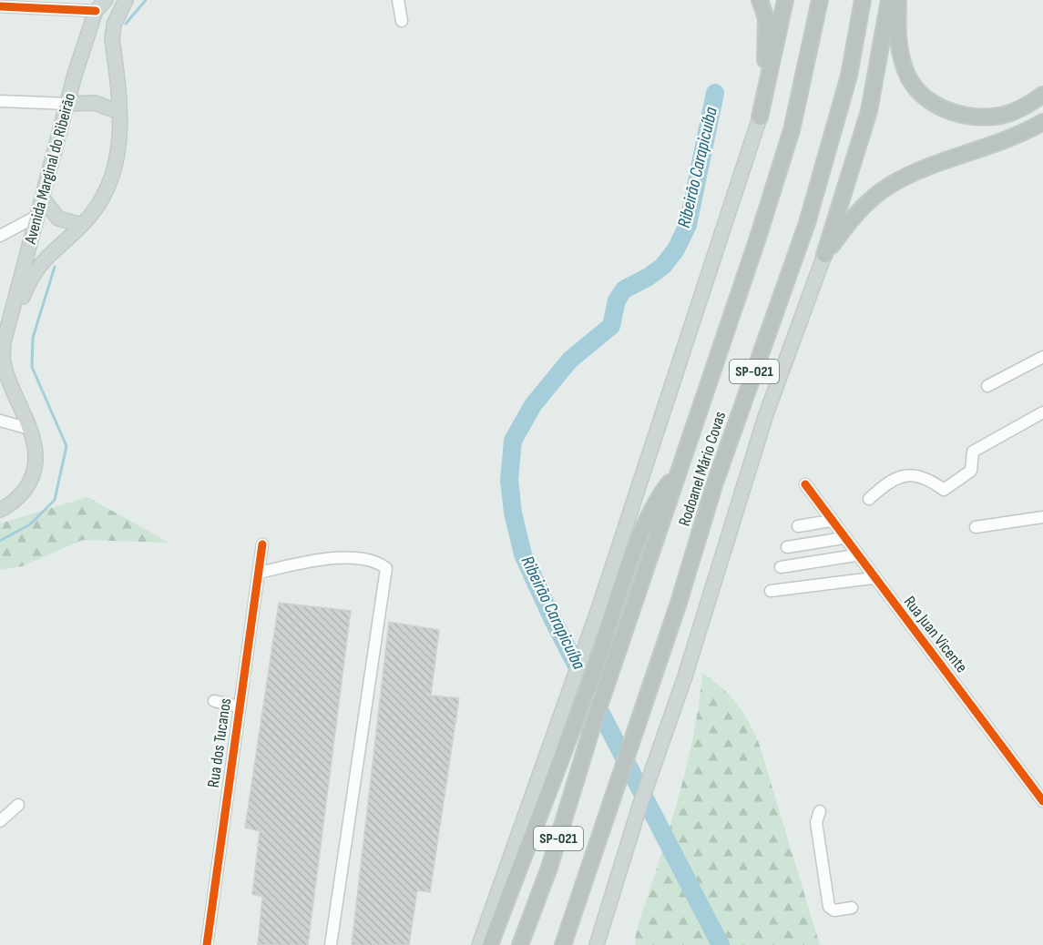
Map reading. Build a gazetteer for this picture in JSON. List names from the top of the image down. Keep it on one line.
{"streets":{"highway":["SP-021","Rodoanel Mário Covas"],"main road":["Avenida Marginal do Ribeirão"],"street":["Rua Juan Vicente","Rua dos Tucanos"]},"water":["Ribeirão Carapicuíba"]}
